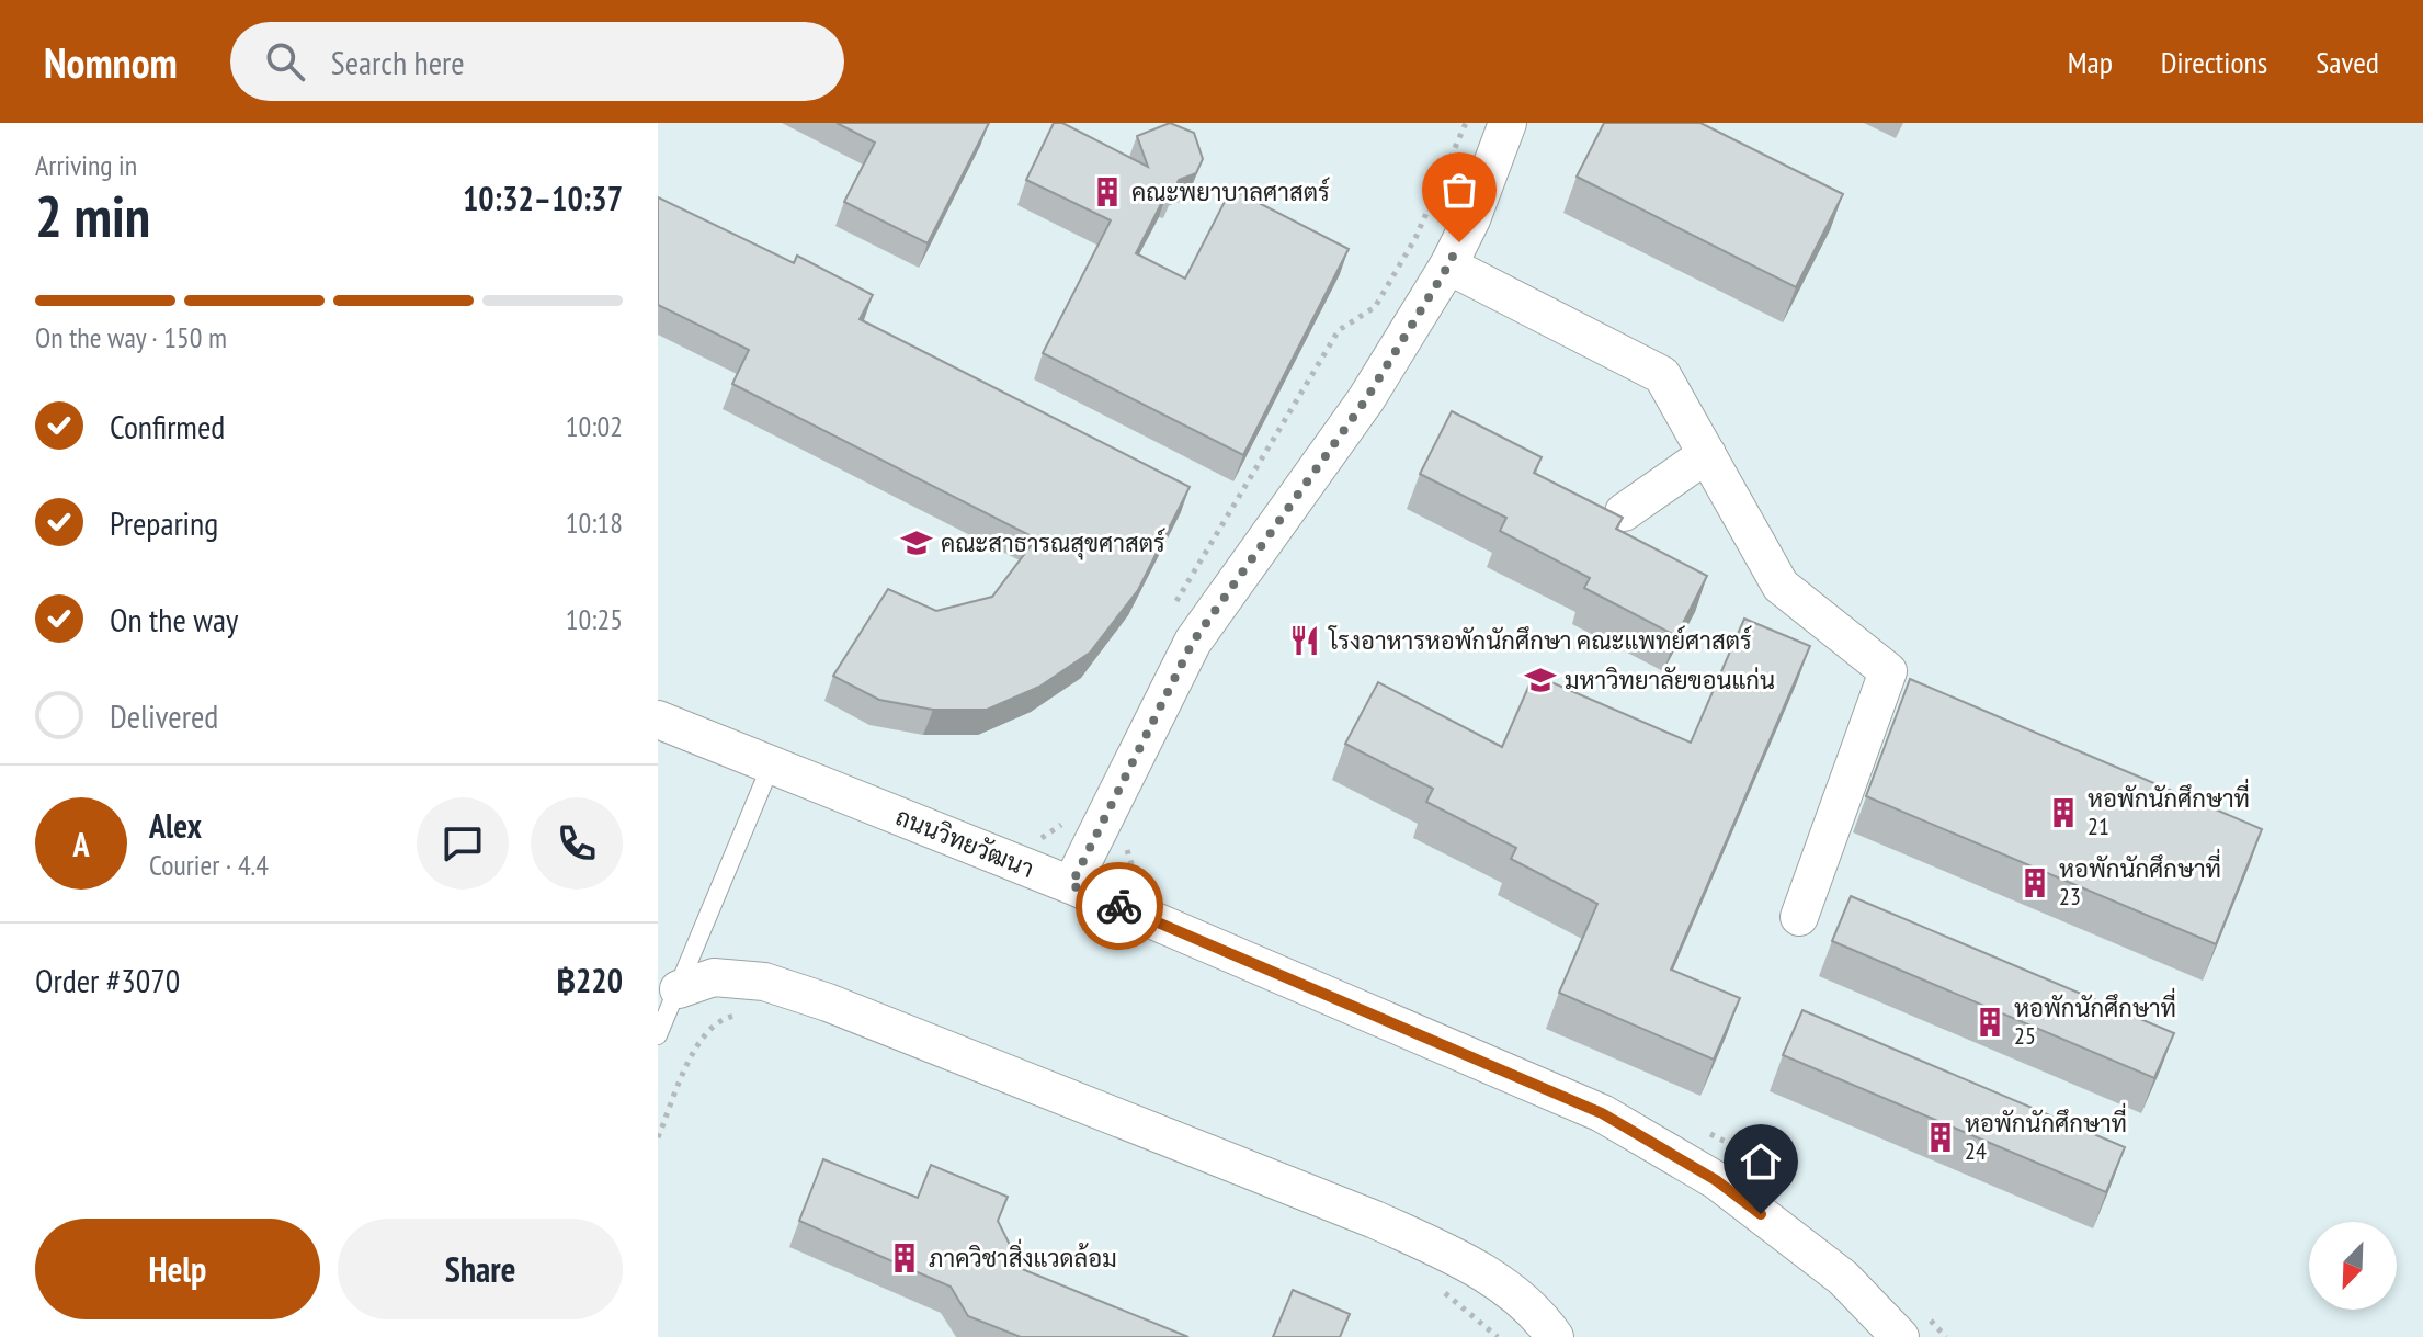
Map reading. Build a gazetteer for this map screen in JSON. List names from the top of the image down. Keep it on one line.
{"streets":{"street":["ถนนวิทยวัฒนา"]},"places":{"building":["คณะพยาบาลศาสตร์","หอพักนักศึกษาที่ 21","หอพักนักศึกษาที่ 23","หอพักนักศึกษาที่ 25","หอพักนักศึกษาที่ 24","ภาควิชาสิ่งแวดล้อม"],"school or university":["คณะสาธารณสุขศาสตร์","มหาวิทยาลัยขอนแก่น"],"restaurant":["โรงอาหารหอพักนักศึกษา คณะแพทย์ศาสตร์"]},"north":"bottom left","page":{"header":"Nomnom","search":"Search here","nav":["Map","Directions","Saved"],"heading":["2 min","Arriving in","10:32–10:37"],"panel":["Alex","Courier · 4.4","Order #3070","฿220"],"bar":"On the way · 150 m","list":[["Confirmed","10:02"],["Preparing","10:18"],["On the way","10:25"],"Delivered"],"round":"A","buttons":["Help","Share"]}}
